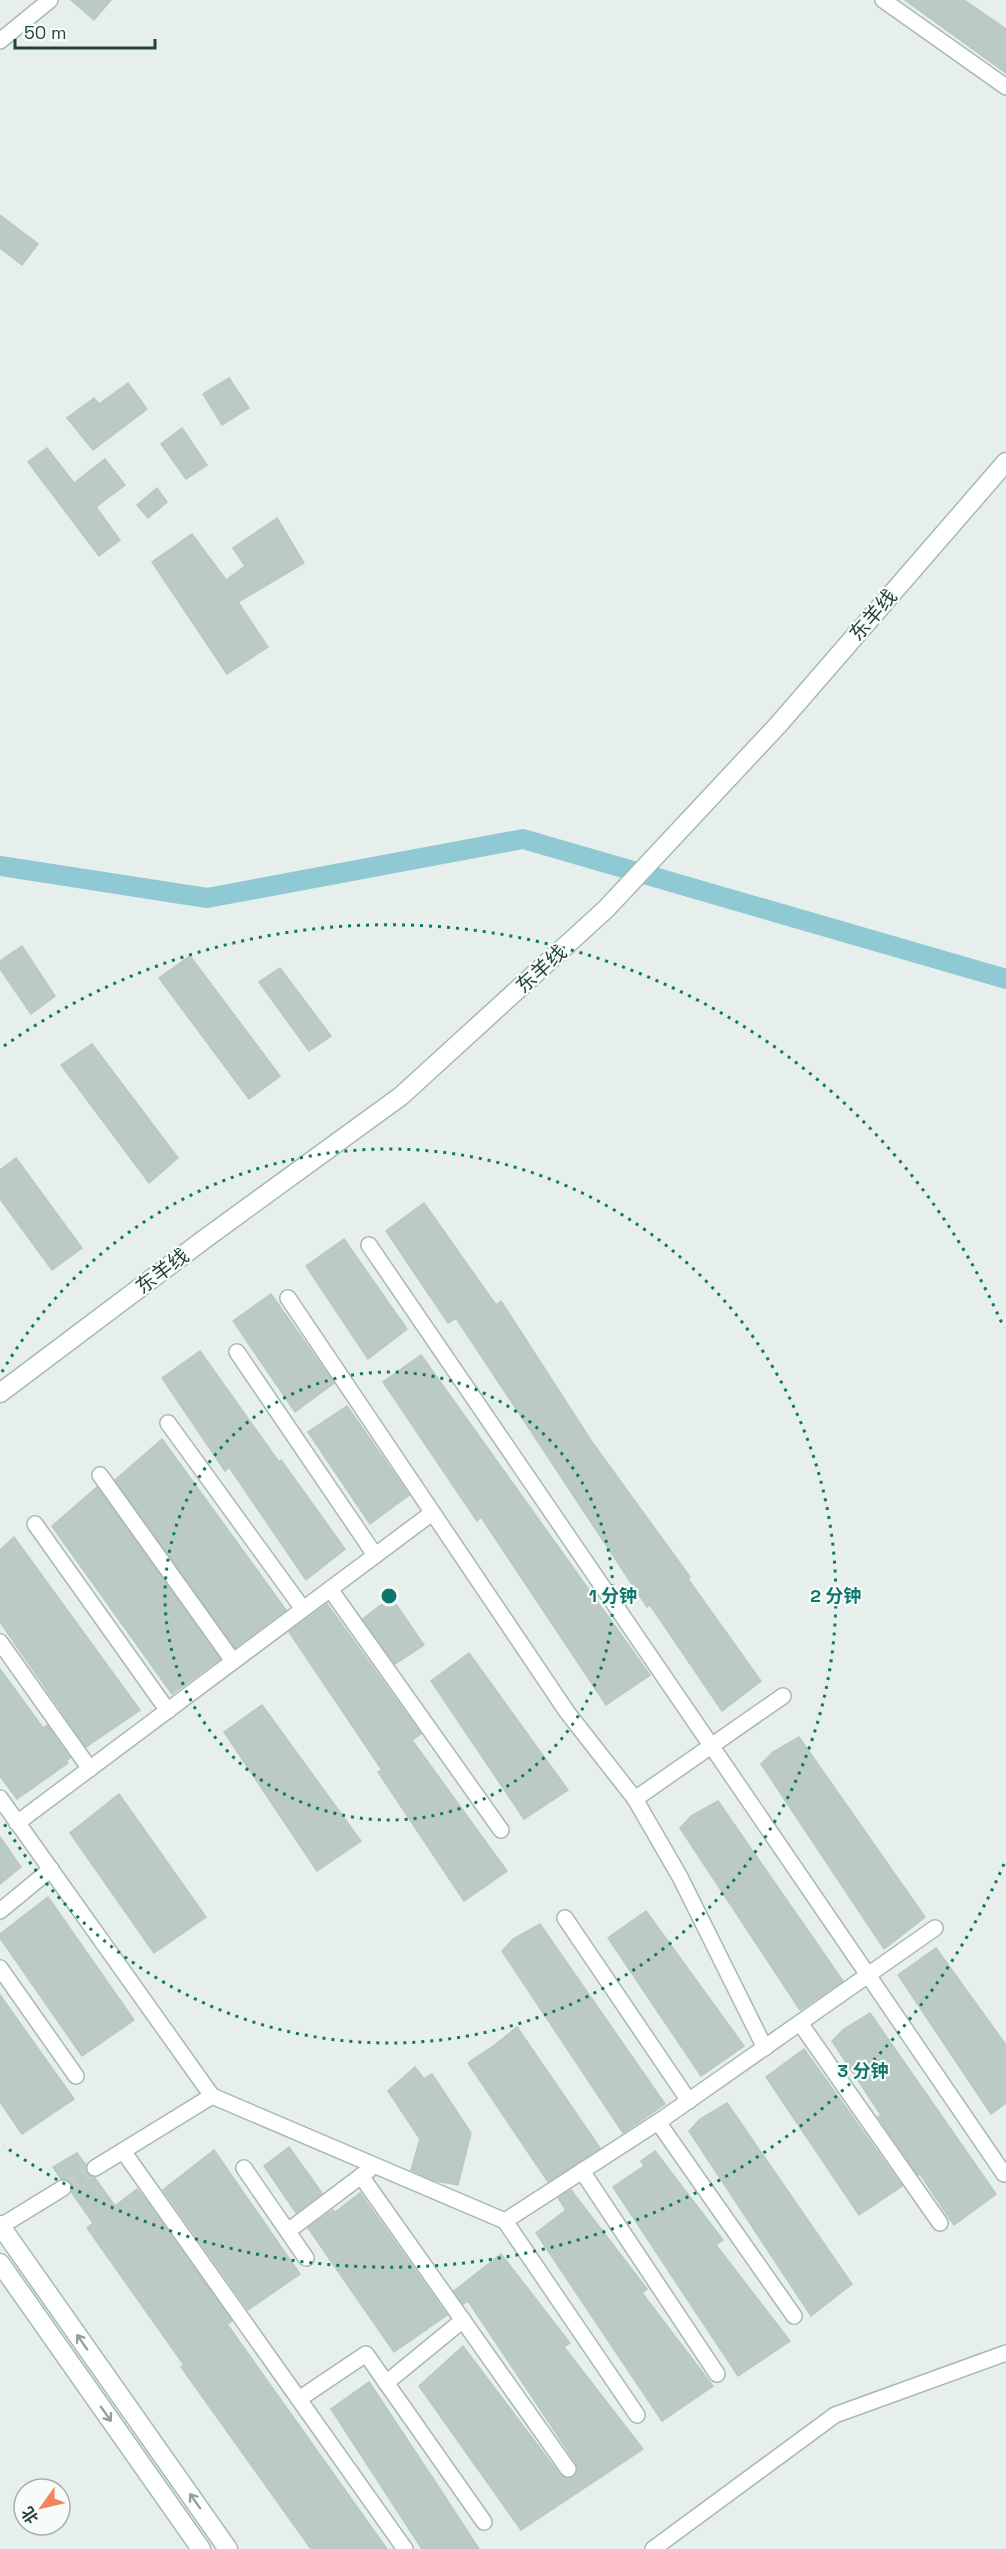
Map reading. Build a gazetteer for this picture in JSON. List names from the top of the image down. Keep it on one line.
{"streets":{"main road":["东羊线"]},"scale_bar":"50 m","north":"bottom left","rings":["1 分钟","2 分钟","3 分钟"]}
